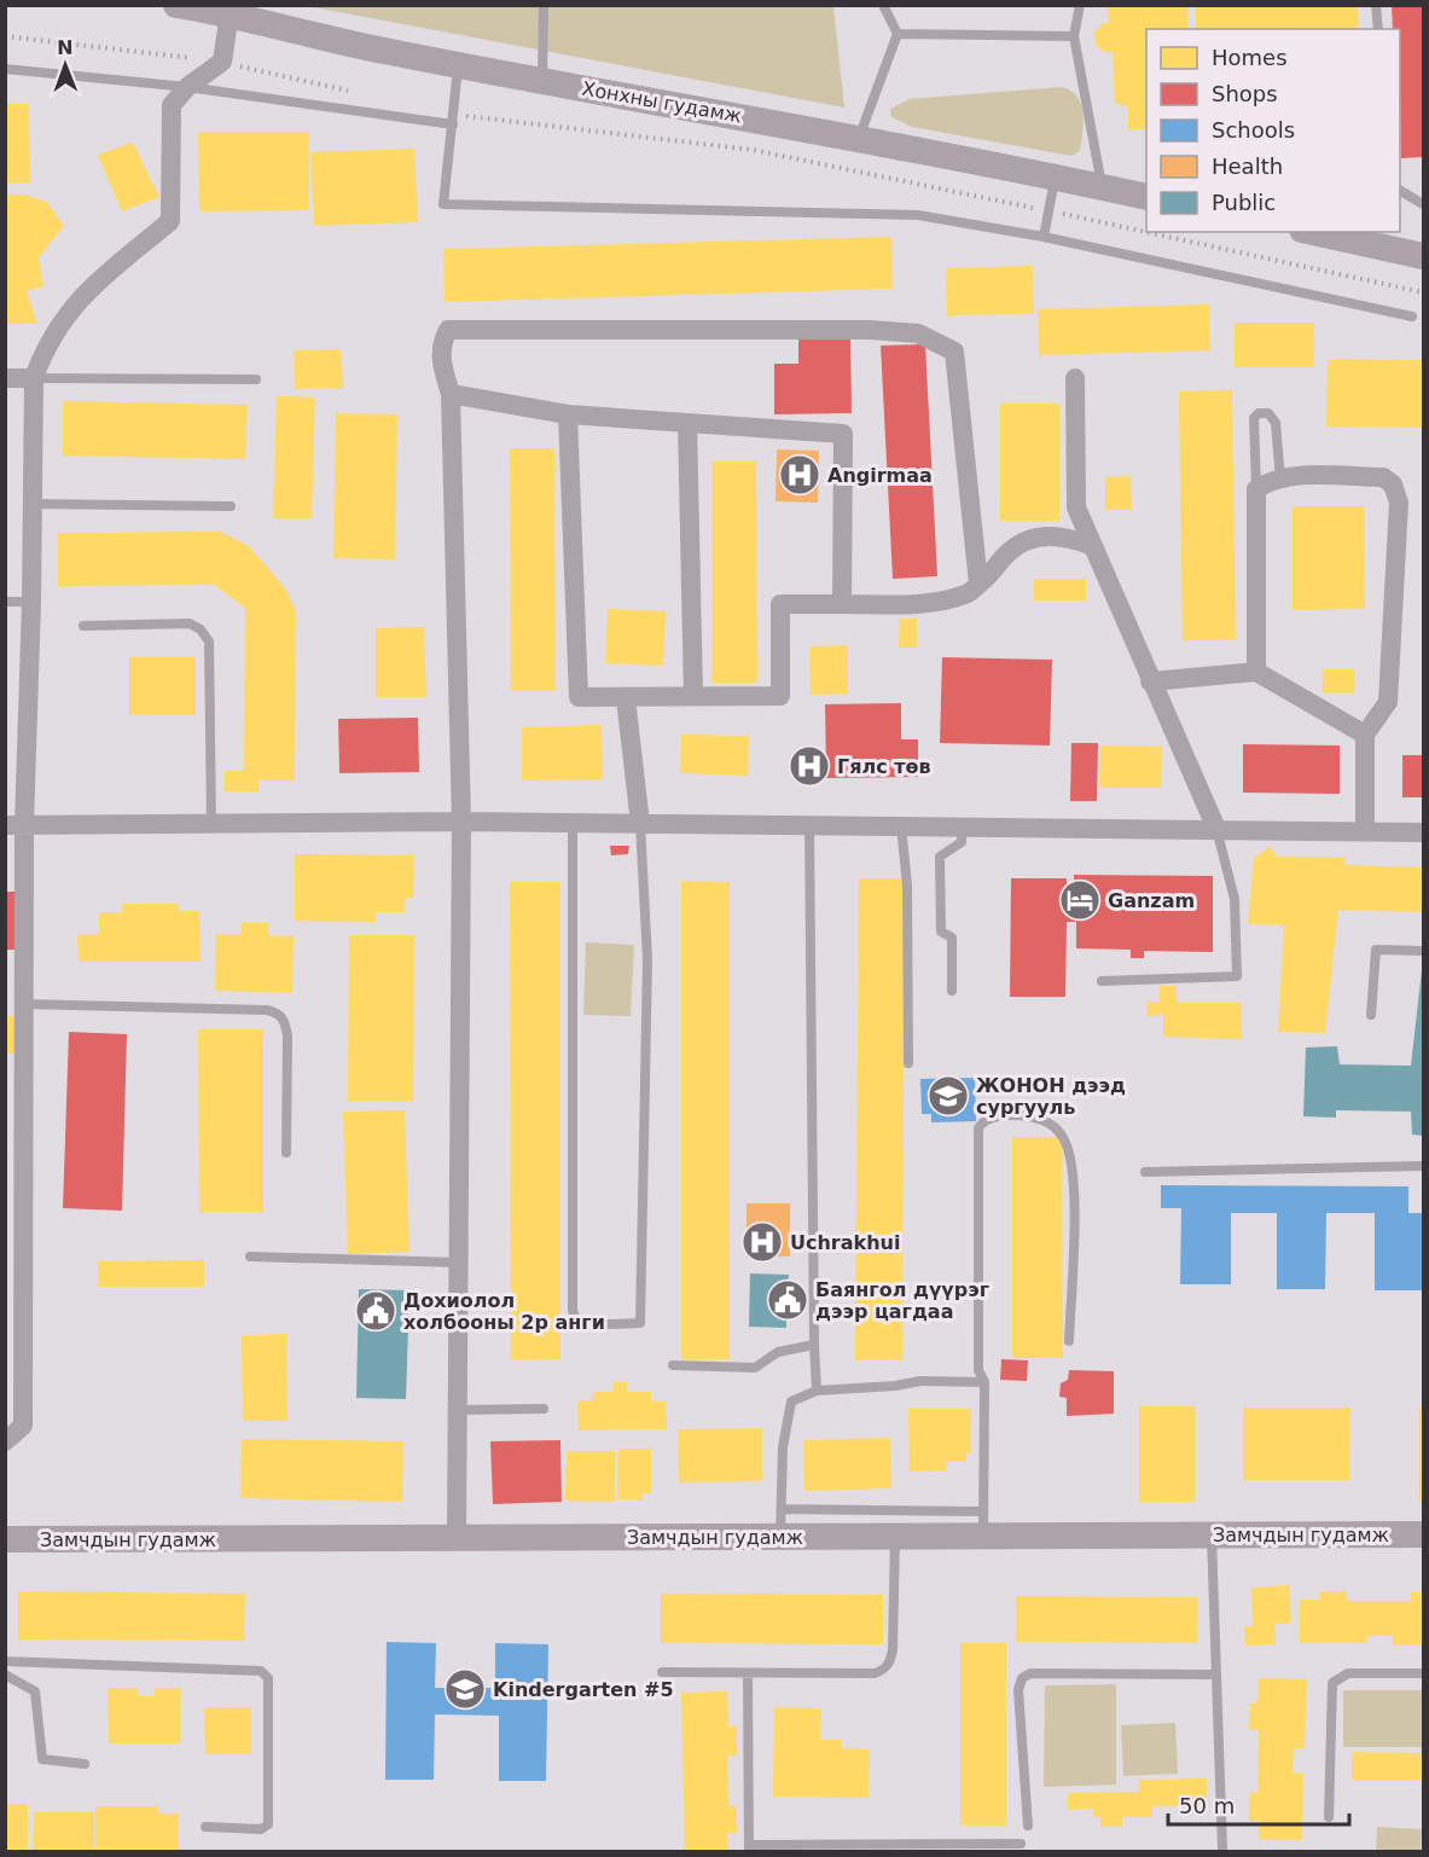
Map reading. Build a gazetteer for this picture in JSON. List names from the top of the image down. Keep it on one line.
{"streets":{"street":["Хонхны гудамж","Замчдын гудамж"]},"places":{"hospital":["Angirmaa","Гялс төв","Uchrakhui"],"hotel":["Ganzam"],"school or university":["ЖОНОН дээд сургууль","Kindergarten #5"],"public building":["Баянгол дүүрэг дээр цагдаа","Дохиолол холбооны 2р анги"]},"legend":["Homes","Shops","Schools","Health","Public"],"scale_bar":"50 m","north":"top"}
